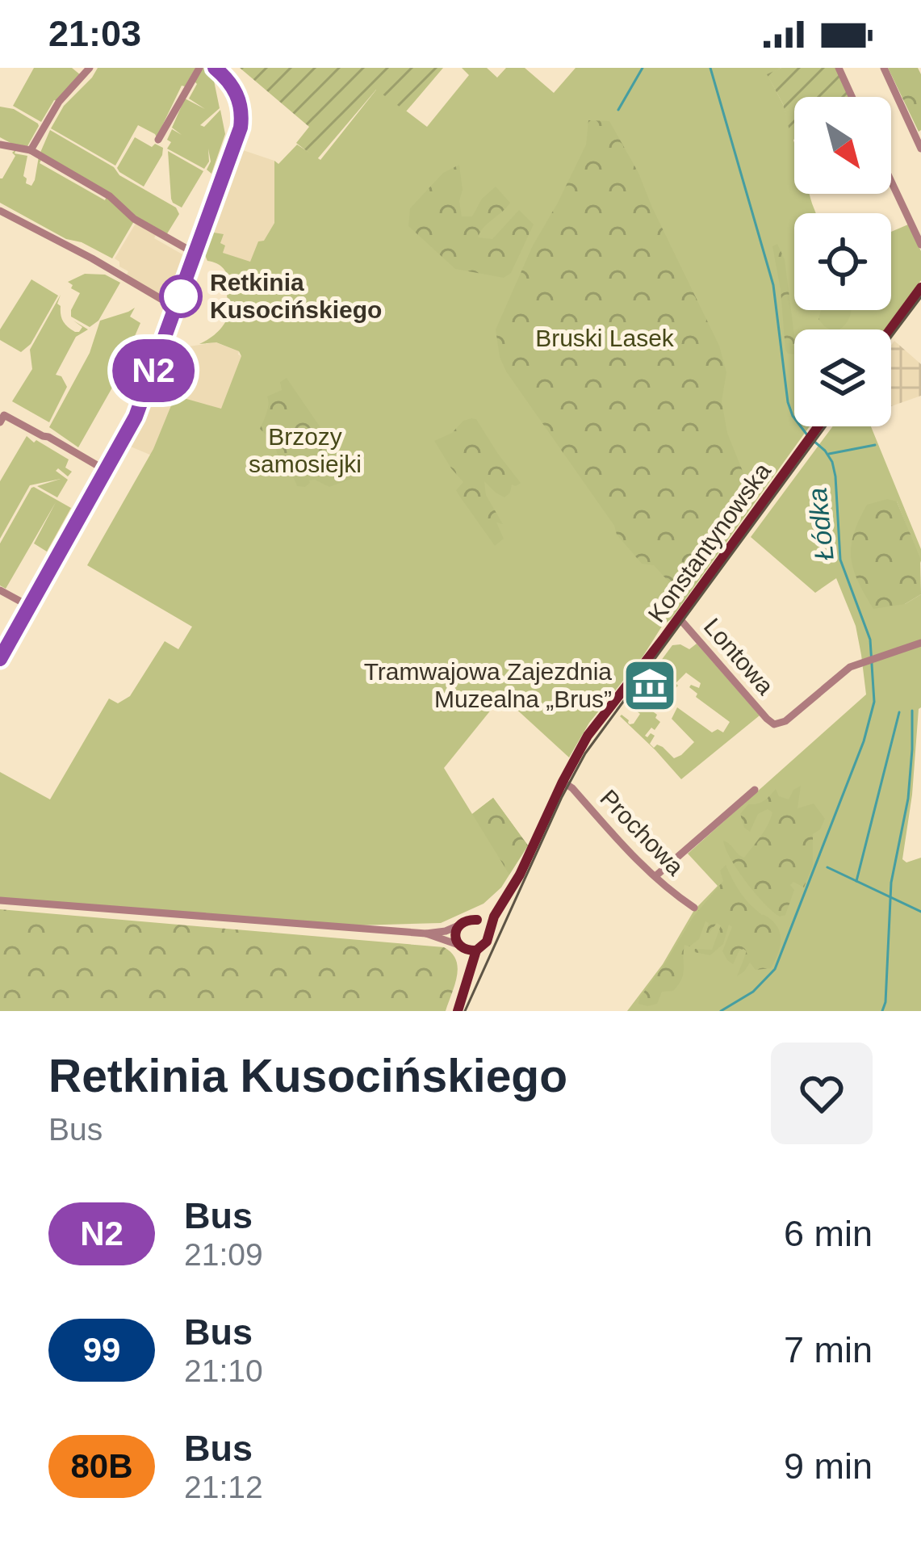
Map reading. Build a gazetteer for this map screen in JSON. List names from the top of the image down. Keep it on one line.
{"streets":{"main road":["Konstantynowska"],"street":["Lontowa","Prochowa"]},"crossings":[["Konstantynowska","Lontowa"],["Konstantynowska","Prochowa"]],"water":["Łódka"],"parks":["Bruski Lasek","Brzozy samosiejki"],"places":{"other":["Retkinia Kusocińskiego"],"museum":["Tramwajowa Zajezdnia Muzealna „Brus”"]},"lines":["bus line N2"],"north":"bottom right","page":{"status":"21:03","on_map":"N2","heading":["Retkinia Kusocińskiego","Bus"],"list":[{"mark":"N2","name":"Bus","note":"21:09","value":"6 min"},{"mark":"99","name":"Bus","note":"21:10","value":"7 min"},{"mark":"80B","name":"Bus","note":"21:12","value":"9 min"}]}}
